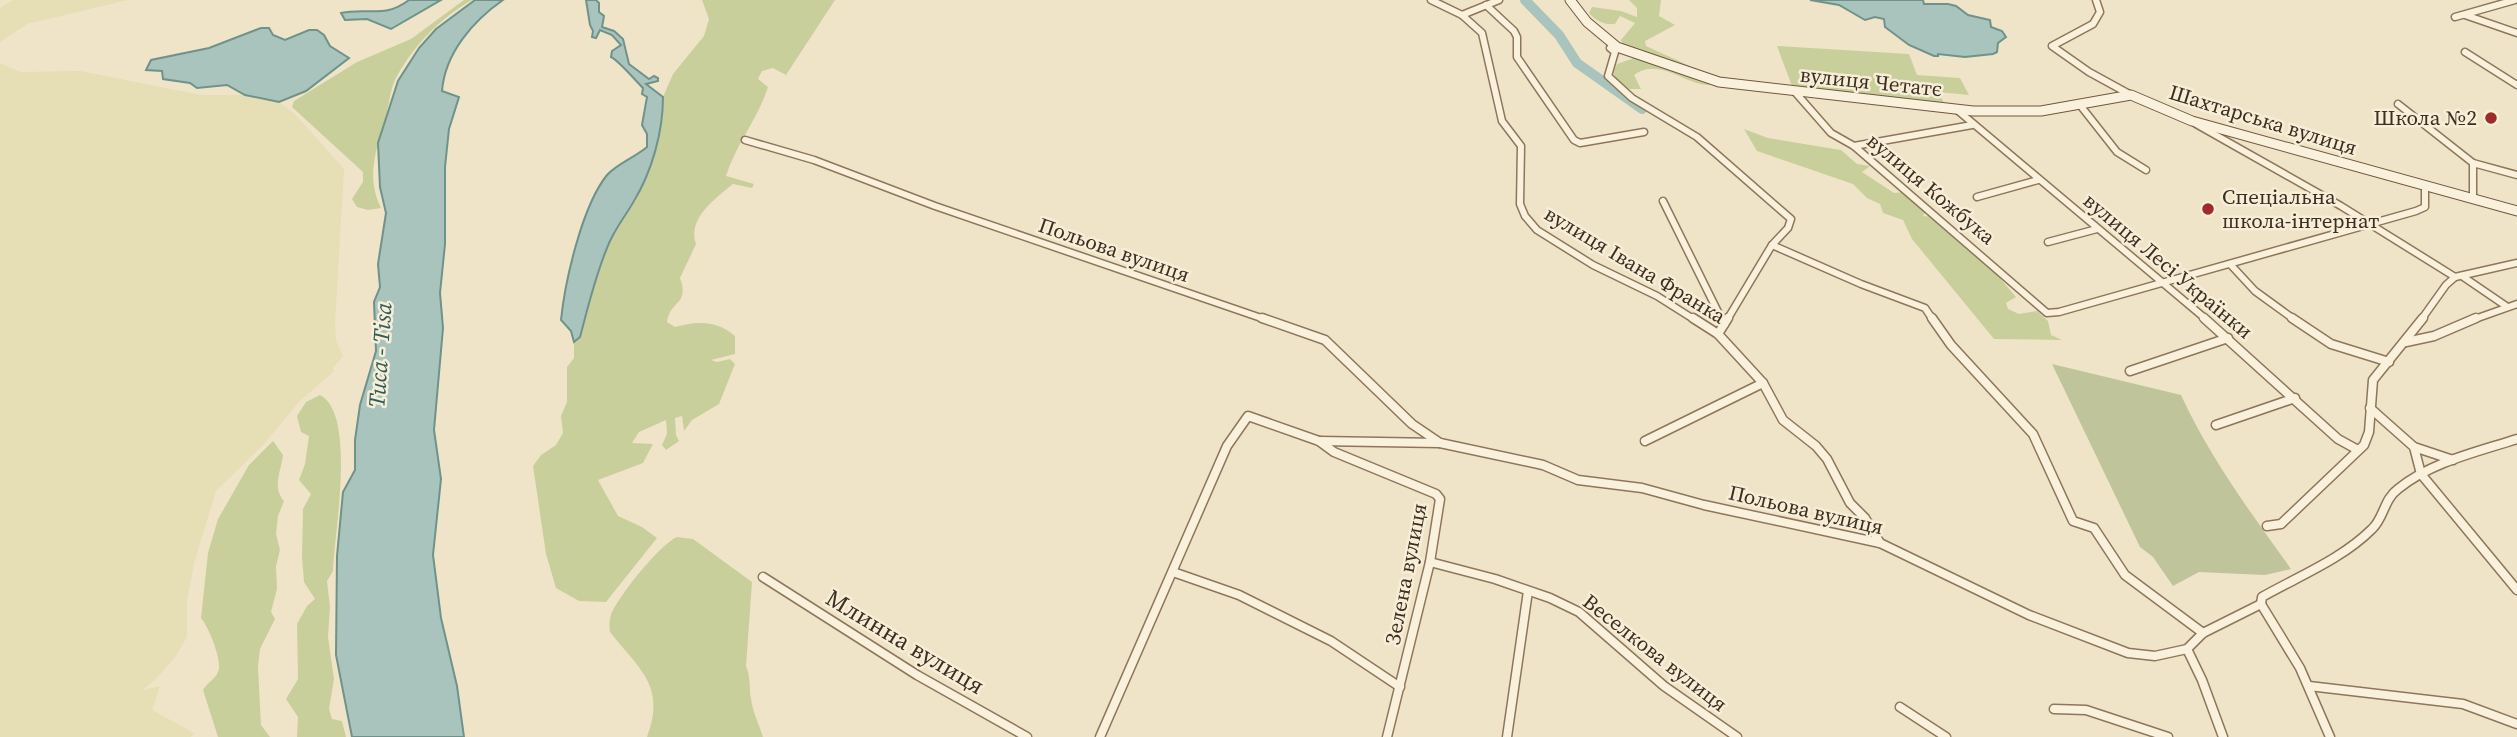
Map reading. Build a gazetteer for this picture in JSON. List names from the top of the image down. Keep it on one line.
{"streets":{"street":["вулиця Четатє","Шахтарська вулиця","вулиця Кожбука","Польова вулиця","вулиця Івана Франка","вулиця Лесі Українки","Зелена вулиця","Млинна вулиця","Веселкова вулиця"]},"crossings":[["вулиця Четатє","Шахтарська вулиця"],["вулиця Четатє","вулиця Кожбука"],["вулиця Четатє","вулиця Лесі Українки"],["вулиця Кожбука","вулиця Лесі Українки"],["Польова вулиця","вулиця Івана Франка"],["Польова вулиця","Зелена вулиця"],["Зелена вулиця","Веселкова вулиця"]],"water":["Тиса - Tisa"],"places":["Школа №2","Спеціальна школа-інтернат"]}
